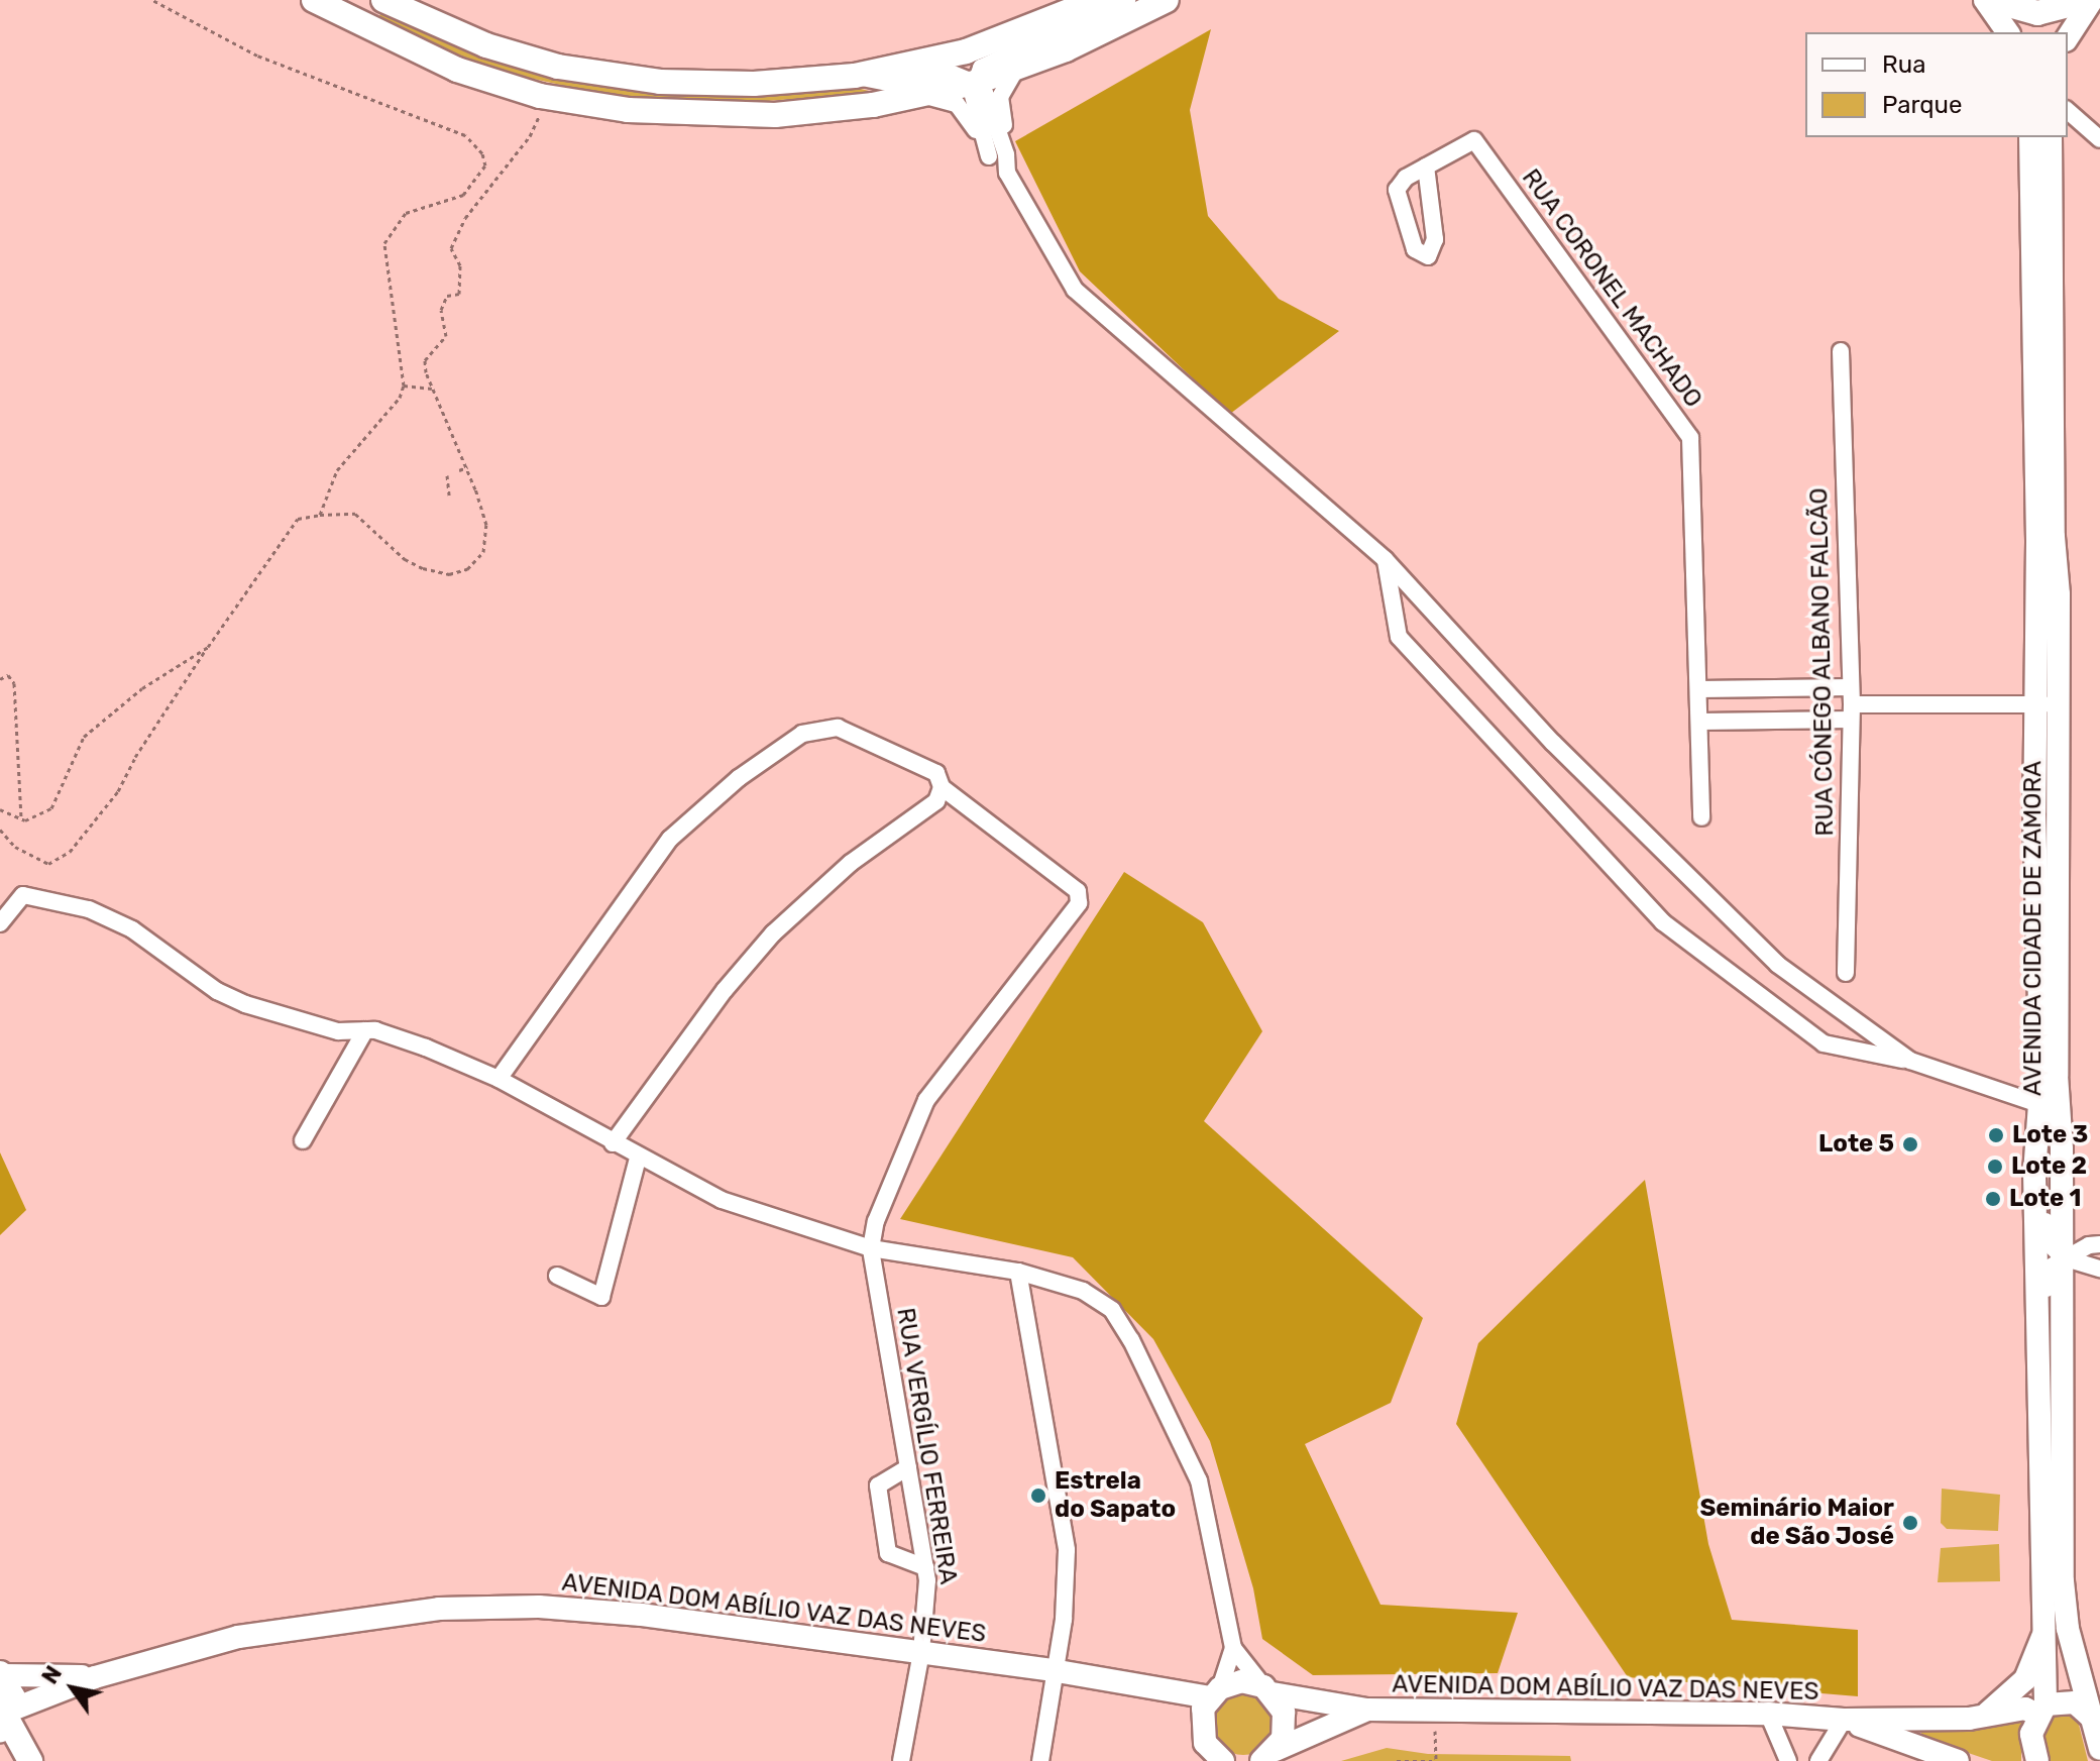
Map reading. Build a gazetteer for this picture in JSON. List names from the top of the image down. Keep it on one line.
{"streets":{"street":["RUA CORONEL MACHADO","RUA CÓNEGO ALBANO FALCÃO","AVENIDA CIDADE DE ZAMORA","RUA VERGÍLIO FERREIRA","AVENIDA DOM ABÍLIO VAZ DAS NEVES"]},"crossings":[["AVENIDA CIDADE DE ZAMORA","AVENIDA DOM ABÍLIO VAZ DAS NEVES"],["RUA VERGÍLIO FERREIRA","AVENIDA DOM ABÍLIO VAZ DAS NEVES"]],"places":["Lote 3","Lote 5","Lote 2","Lote 1","Estrela do Sapato","Seminário Maior de São José"],"legend":["Rua","Parque"],"north":"top left"}
